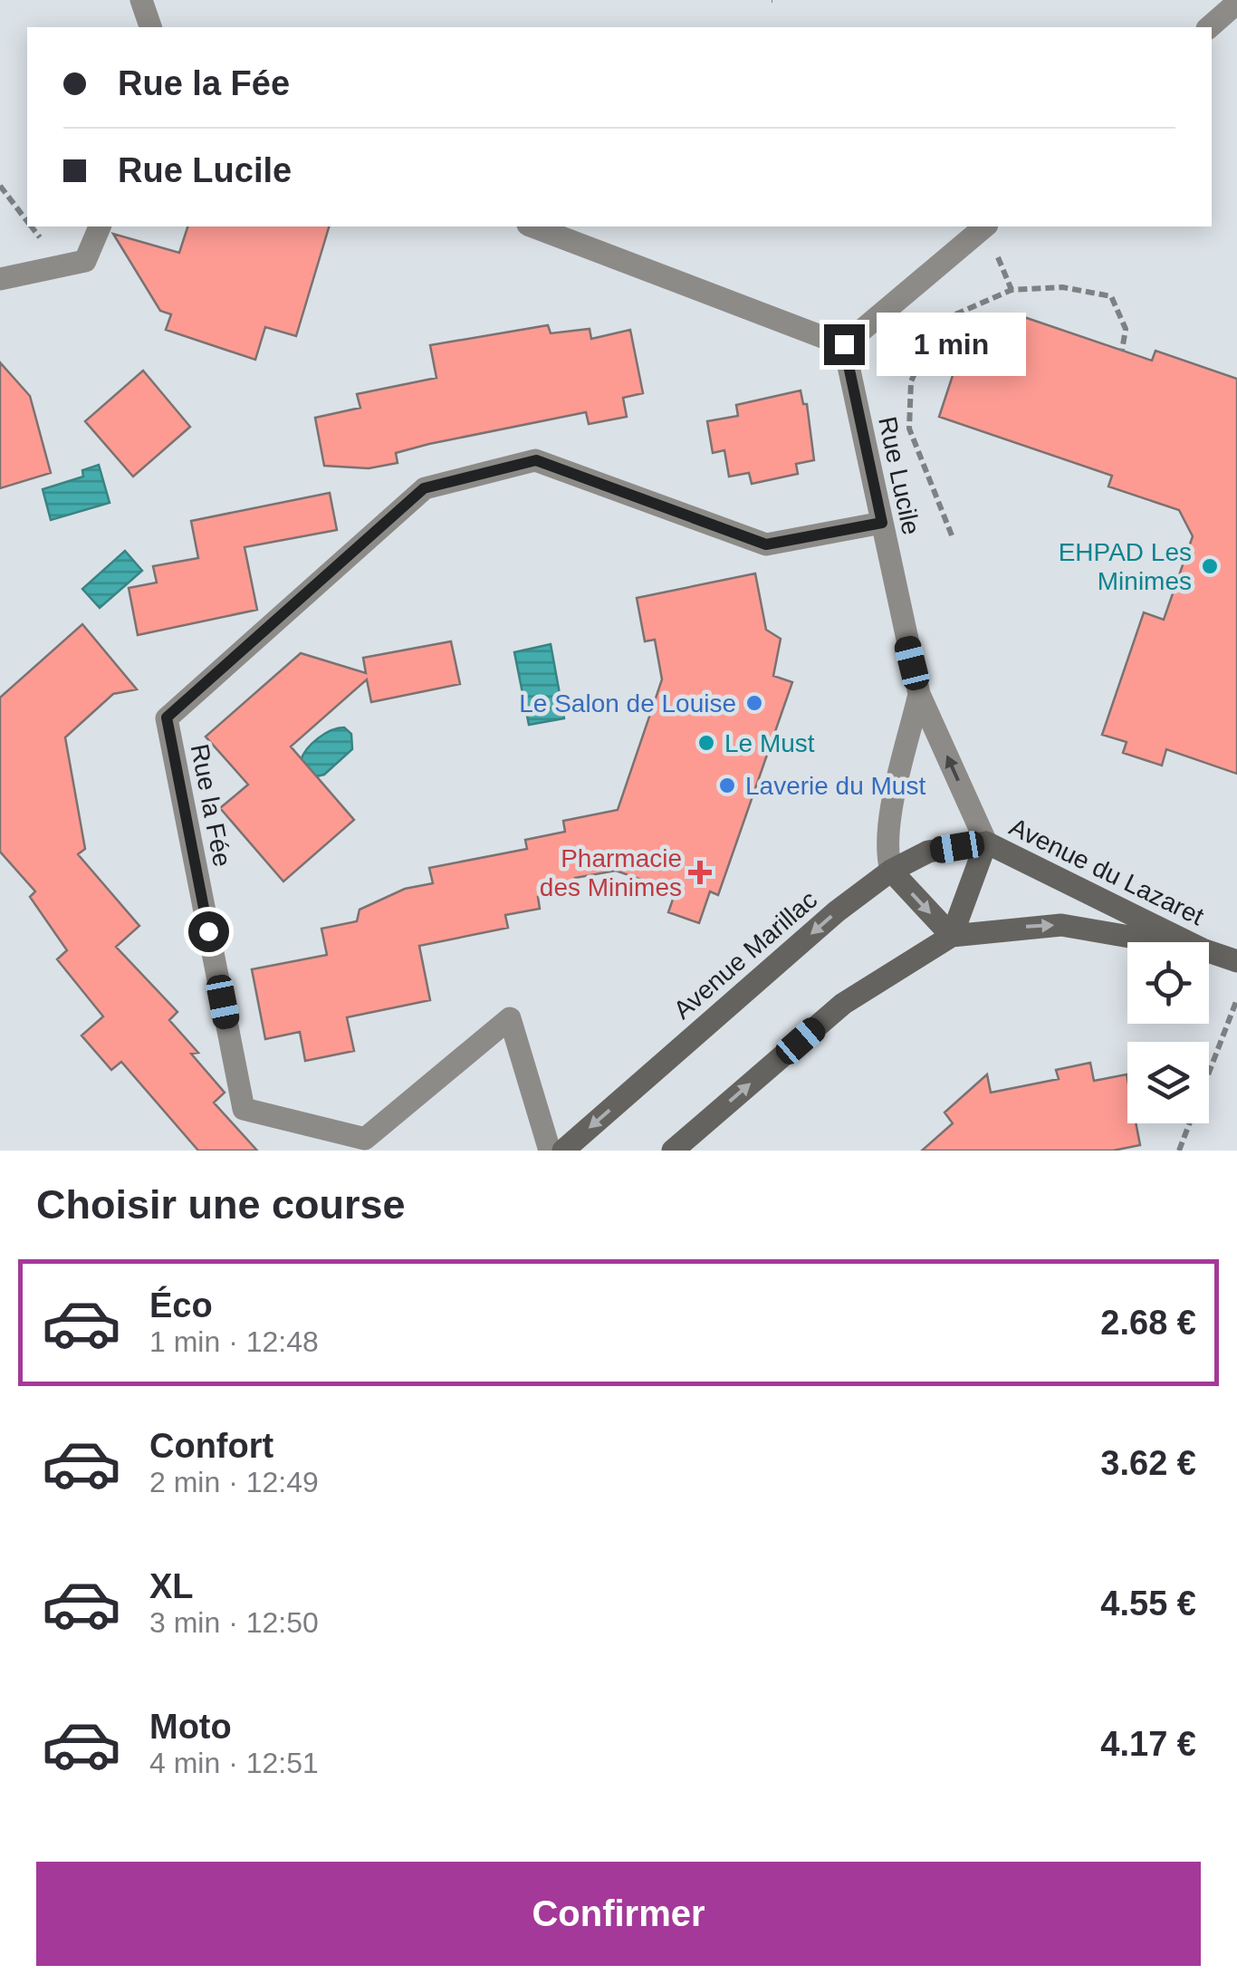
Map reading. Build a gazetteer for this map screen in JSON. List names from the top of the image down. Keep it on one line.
{"streets":{"street":["Rue Lucile","Rue la Fée","Avenue du Lazaret","Avenue Marillac"]},"crossings":[["Rue Lucile","Rue la Fée"],["Rue Lucile","Avenue du Lazaret"],["Rue Lucile","Avenue Marillac"],["Avenue du Lazaret","Avenue Marillac"]],"places":{"other":["EHPAD Les Minimes","Le Salon de Louise","Le Must","Laverie du Must"],"health":["Pharmacie des Minimes"]},"page":{"banner":["Rue la Fée","Rue Lucile"],"bubble":"1 min","heading":"Choisir une course","list":[{"name":"Éco","note":"1 min · 12:48","value":"2.68 €"},{"name":"Confort","note":"2 min · 12:49","value":"3.62 €"},{"name":"XL","note":"3 min · 12:50","value":"4.55 €"},{"name":"Moto","note":"4 min · 12:51","value":"4.17 €"}],"buttons":"Confirmer"}}
